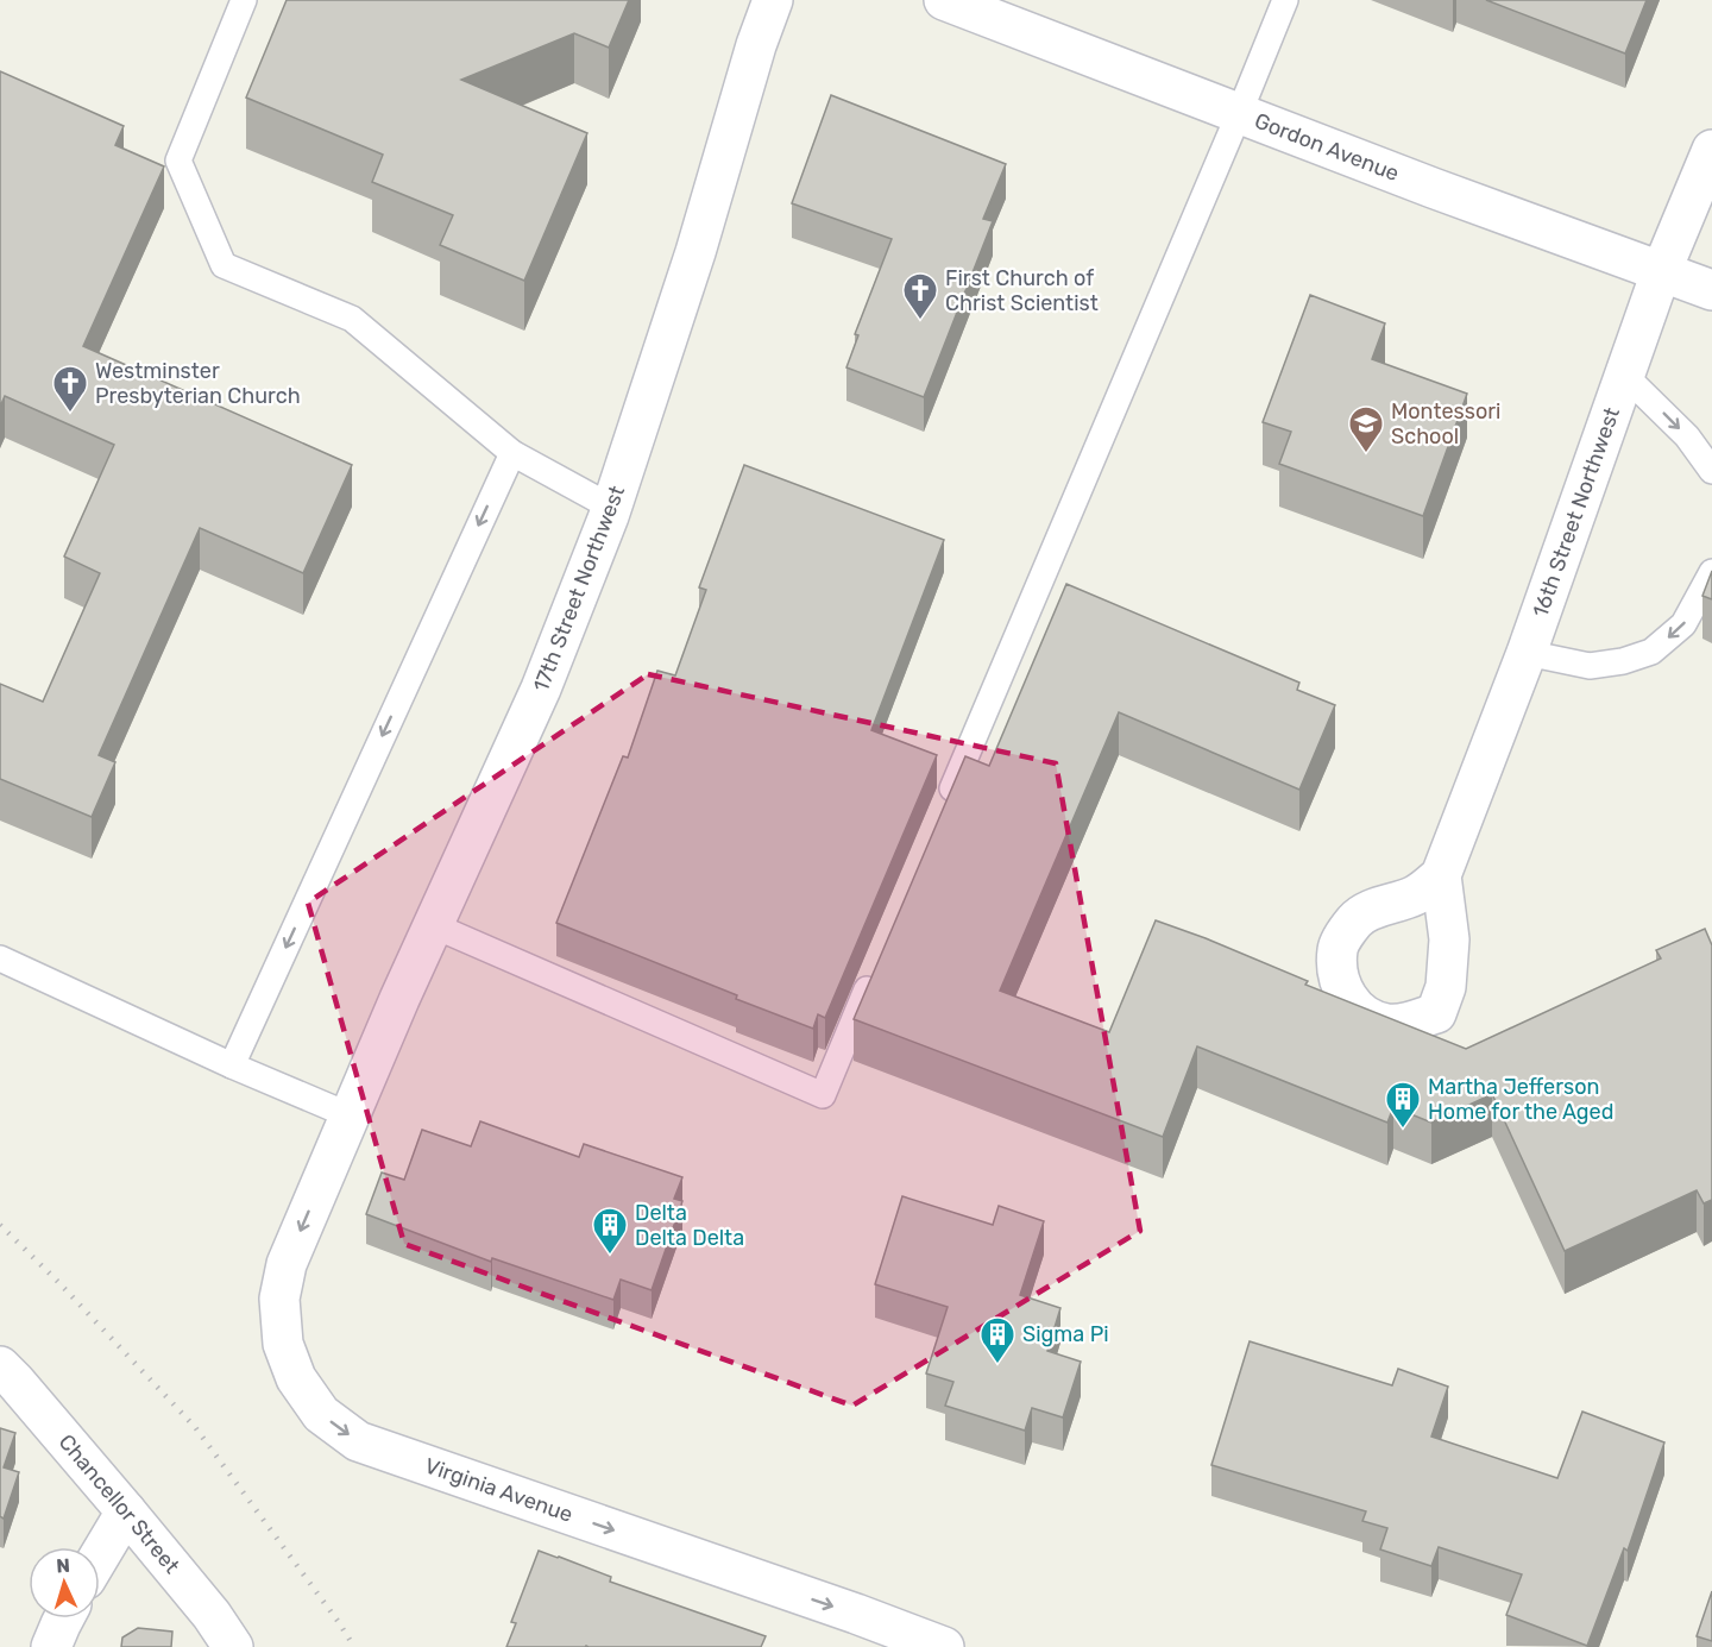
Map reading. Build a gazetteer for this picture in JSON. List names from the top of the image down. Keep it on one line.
{"streets":{"street":["Gordon Avenue","16th Street Northwest","17th Street Northwest","Virginia Avenue","Chancellor Street"]},"crossings":[["Gordon Avenue","16th Street Northwest"],["17th Street Northwest","Virginia Avenue"]],"one_way":["Virginia Avenue"],"places":{"church":["First Church of Christ Scientist","Westminster Presbyterian Church"],"school or university":["Montessori School"],"building":["Martha Jefferson Home for the Aged","Delta Delta Delta","Sigma Pi"]},"north":"top"}
